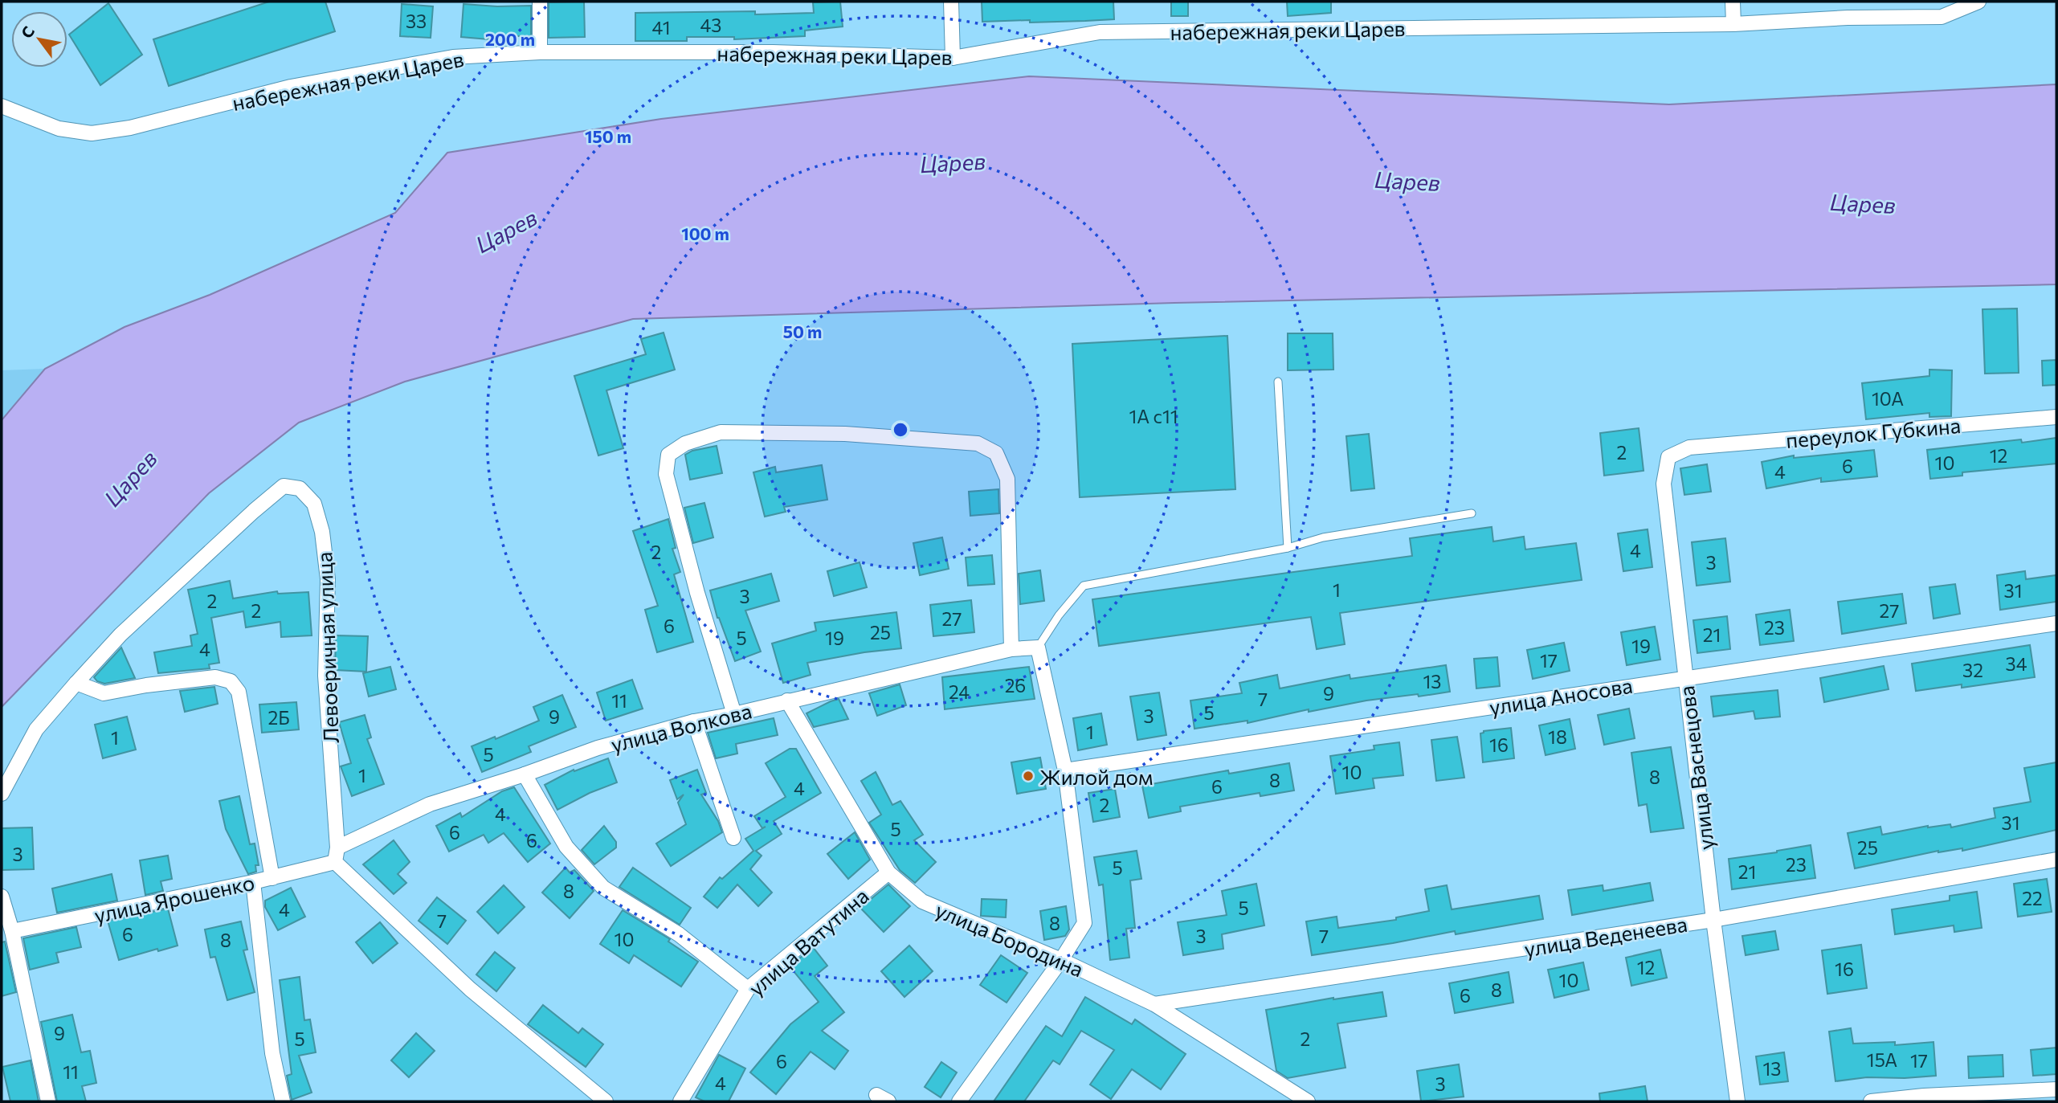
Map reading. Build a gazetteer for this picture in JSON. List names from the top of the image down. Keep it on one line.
{"streets":{"street":["набережная реки Царев","переулок Губкина","Левоеричная улица","улица Аносова","улица Волкова","улица Васнецова","улица Ярошенко","улица Веденеева","улица Бородина","улица Ватутина"]},"crossings":[["переулок Губкина","улица Васнецова"],["Левоеричная улица","улица Волкова"],["Левоеричная улица","улица Ярошенко"],["улица Аносова","улица Васнецова"],["улица Волкова","улица Бородина"],["улица Васнецова","улица Веденеева"],["улица Веденеева","улица Бородина"],["улица Бородина","улица Ватутина"]],"water":["Царев"],"places":["Жилой дом"],"house_numbers":["33","43","41","10А","1А с11","2","12","10","6","4","4","2","3","1","31","3","2","2","27","27","6","23","25","21","5","19","19","4","17","34","32","13","26","24","9","7","11","5","3","9","2Б","1","18","1","16","5","10","1","8","8","6","4","2","4","31","5","6","6","25","3","23","5","21","8","22","5","4","7","8","6","3","7","10","8","12","16","10","8","6","9","5","2","15А","17","6","13","11","4","3"],"north":"top left","rings":["200 m","150 m","100 m","50 m"]}
